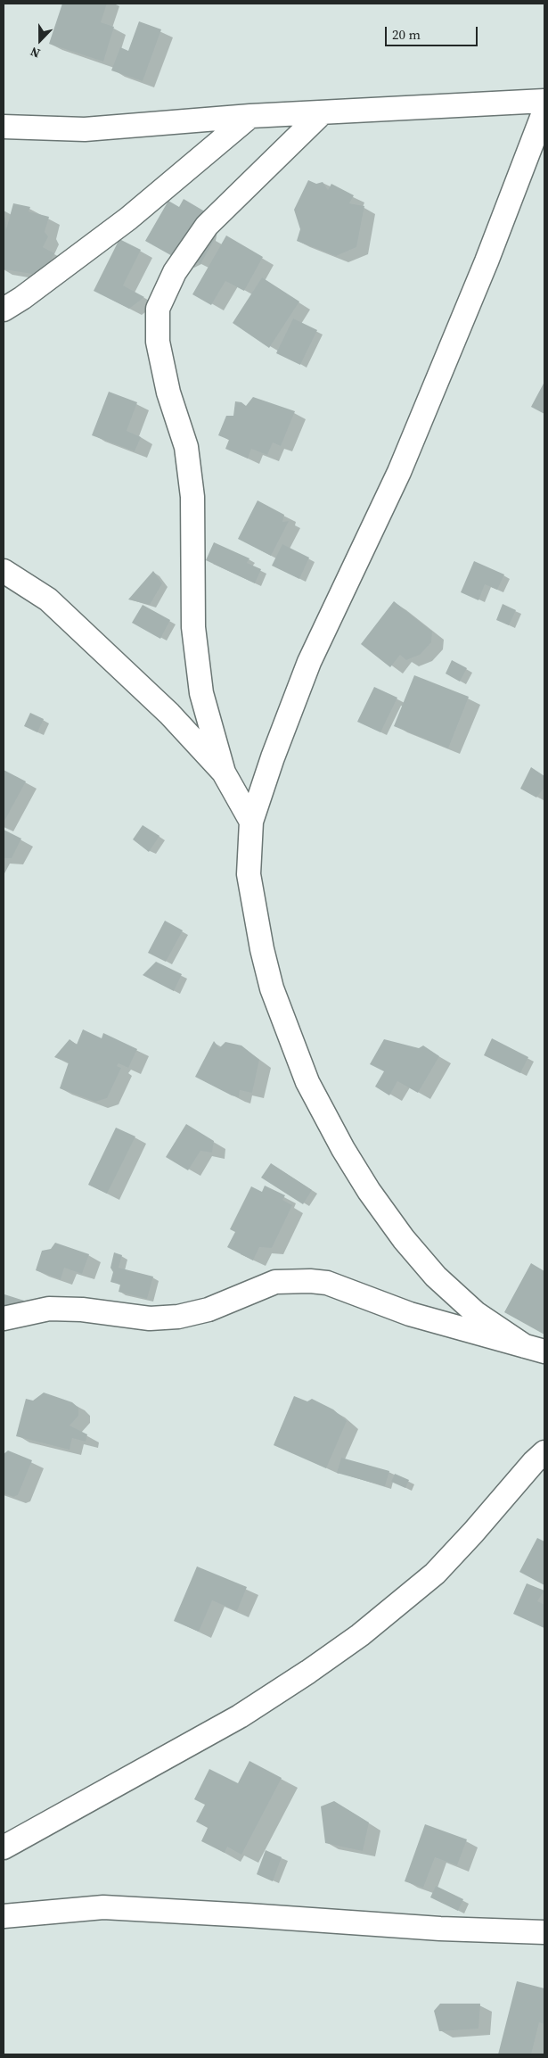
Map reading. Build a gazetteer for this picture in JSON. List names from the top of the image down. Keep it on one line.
{"scale_bar":"20 m","north":"bottom"}
